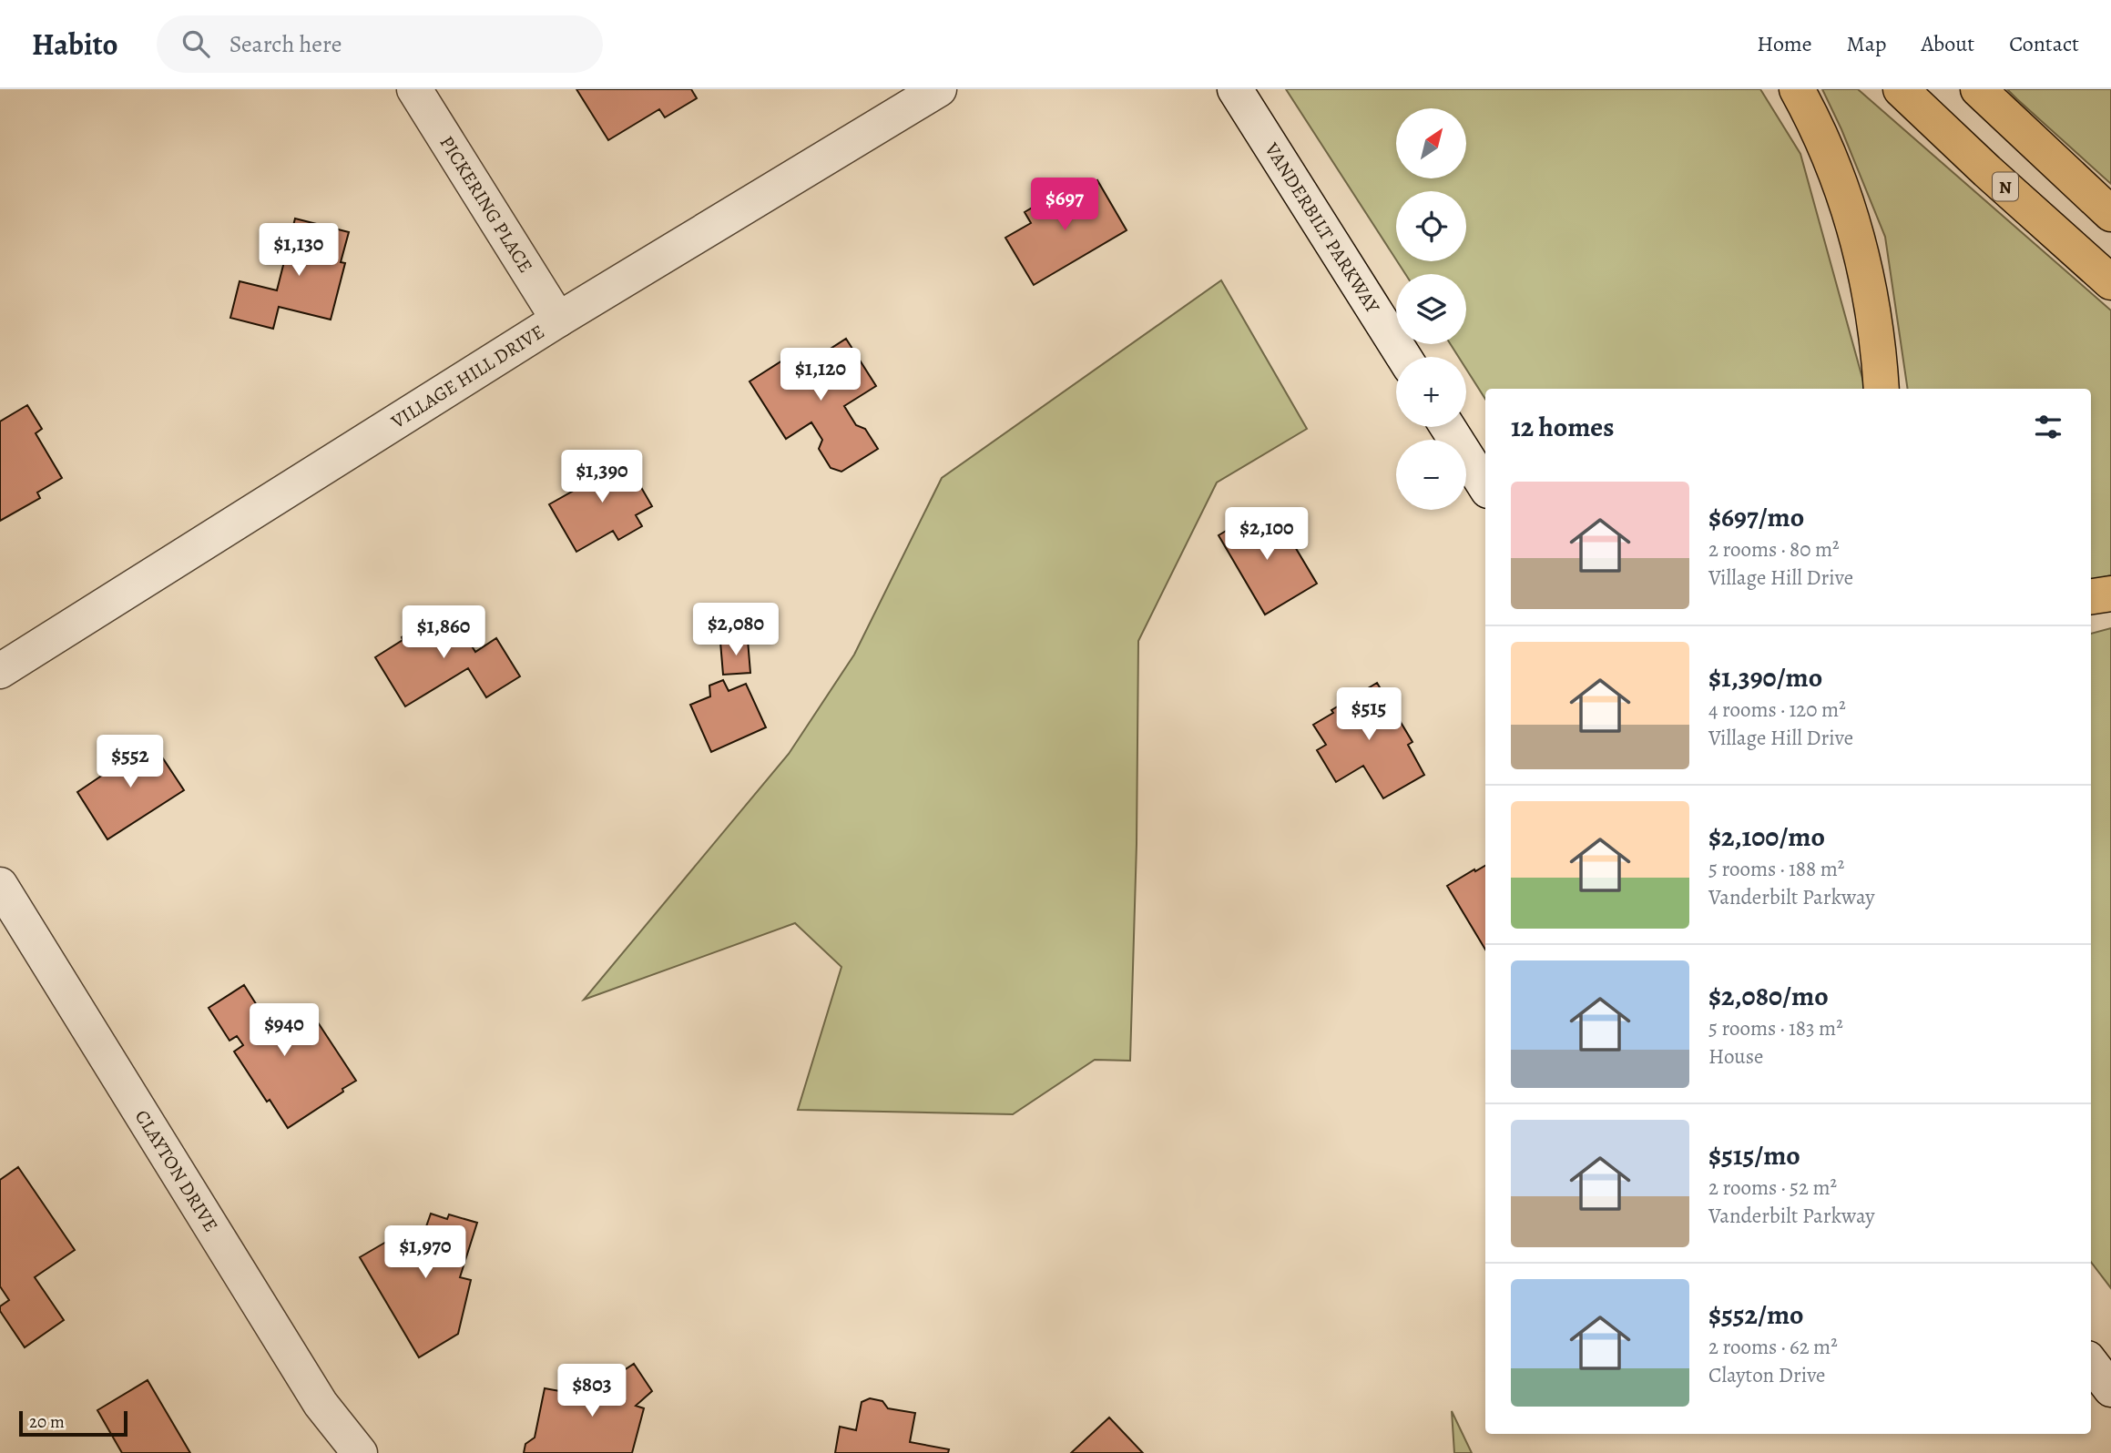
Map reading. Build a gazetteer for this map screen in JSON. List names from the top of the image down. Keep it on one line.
{"streets":{"highway":["N"],"street":["PICKERING PLACE","VANDERBILT PARKWAY","VILLAGE HILL DRIVE","CLAYTON DRIVE"]},"crossings":[["PICKERING PLACE","VILLAGE HILL DRIVE"]],"scale_bar":"20 m","north":"top right","page":{"header":"Habito","search":"Search here","nav":["Home","Map","About","Contact"],"map_buttons":["+","−"],"price":["$697","$1,130","$1,120","$1,390","$2,100","$2,080","$1,860","$515","$552","$940","$1,970","$803"],"heading":"12 homes","list":[{"name":"$697/mo","note":"2 rooms · 80 m² · Village Hill Drive"},{"name":"$1,390/mo","note":"4 rooms · 120 m² · Village Hill Drive"},{"name":"$2,100/mo","note":"5 rooms · 188 m² · Vanderbilt Parkway"},{"name":"$2,080/mo","note":"5 rooms · 183 m² · House"},{"name":"$515/mo","note":"2 rooms · 52 m² · Vanderbilt Parkway"},{"name":"$552/mo","note":"2 rooms · 62 m² · Clayton Drive"}],"scale":"20 m"}}
